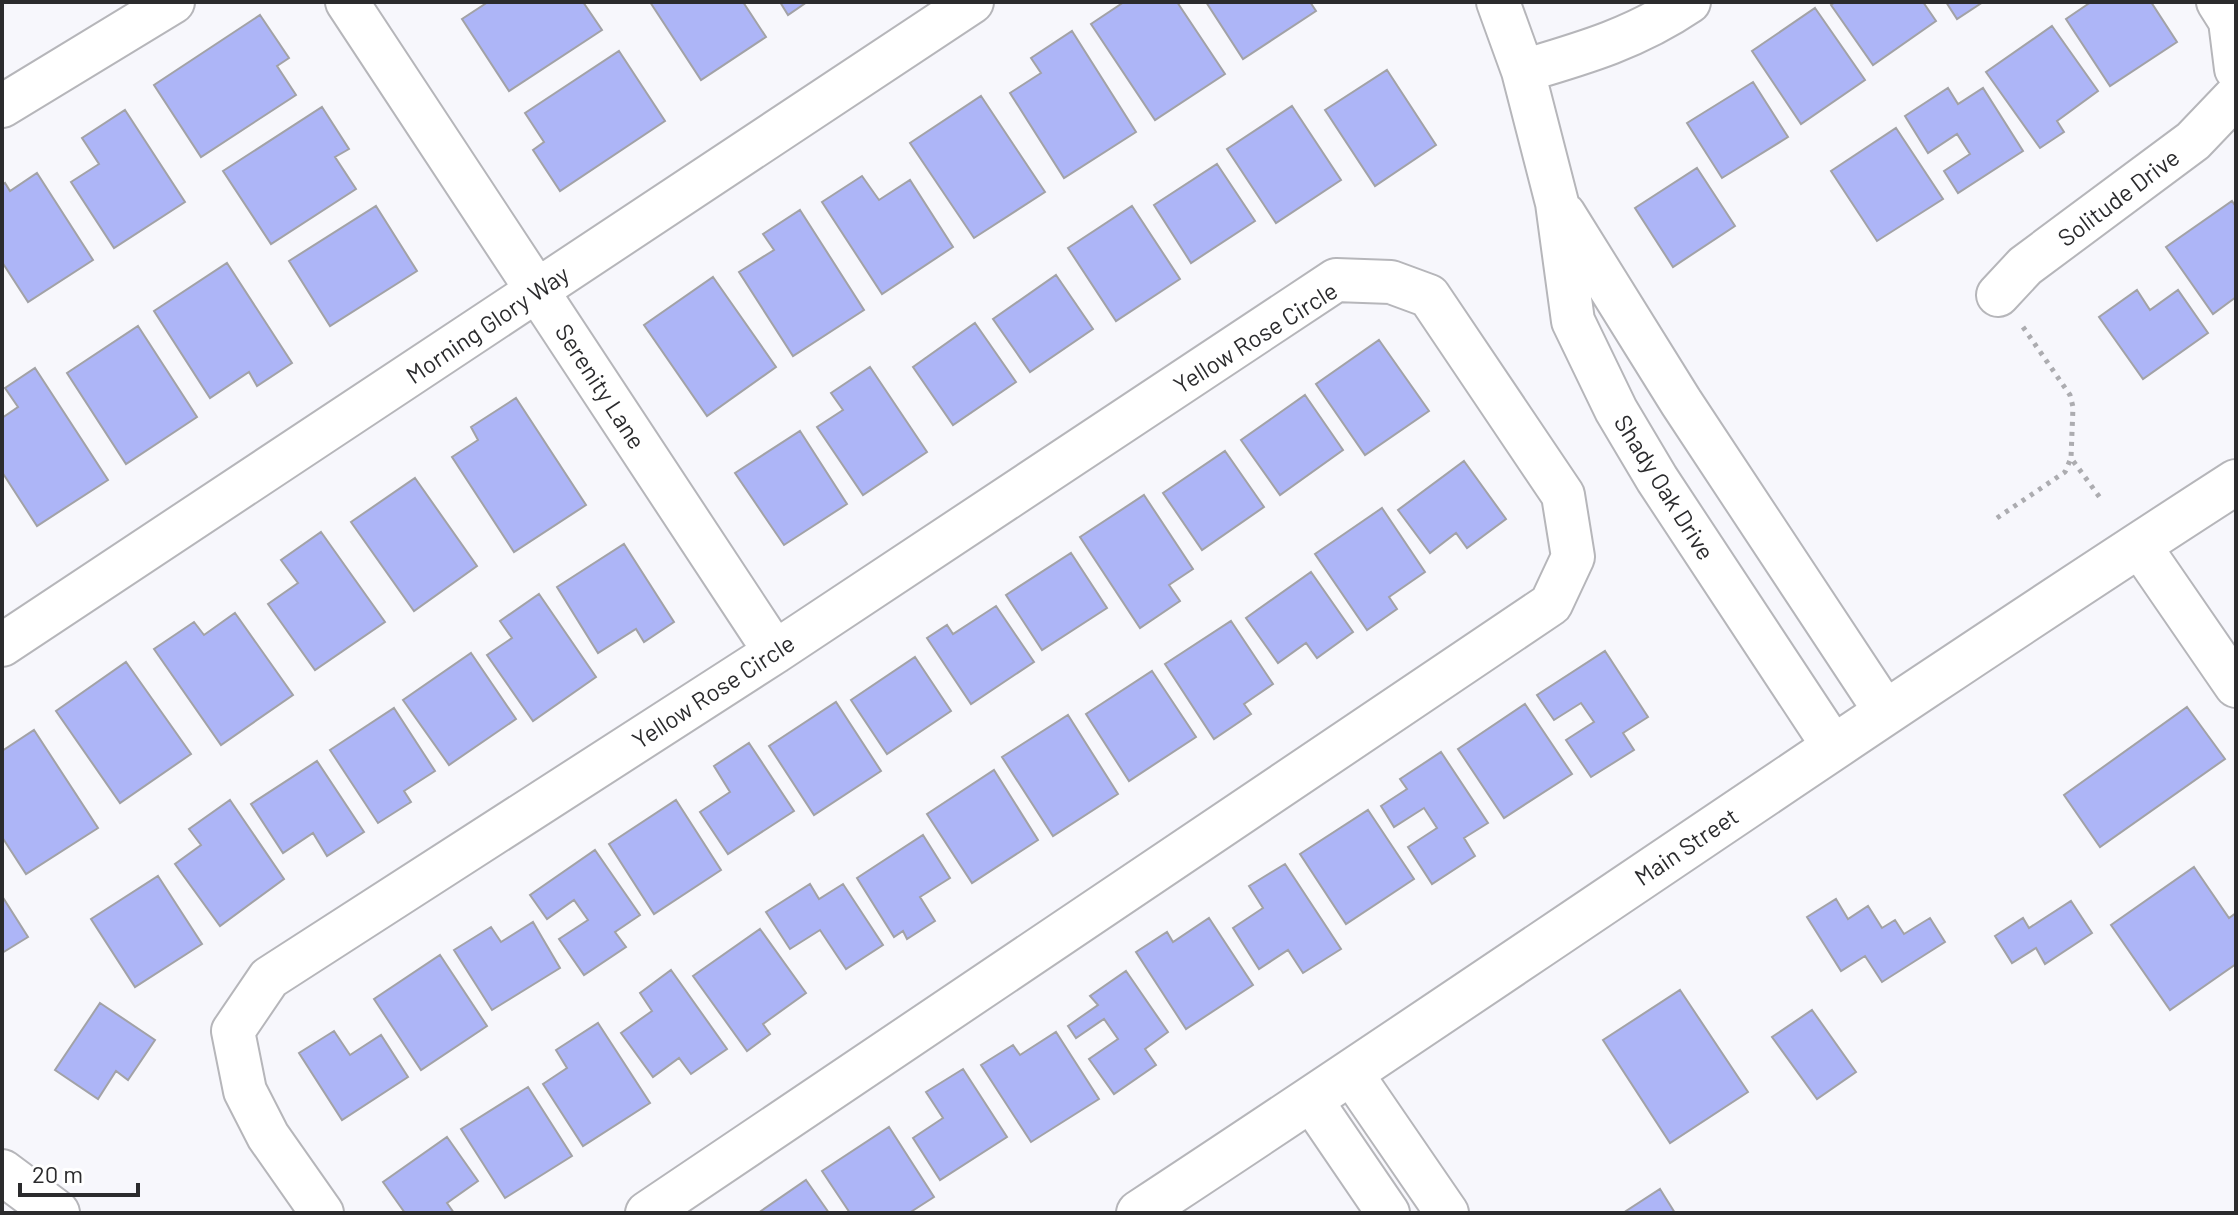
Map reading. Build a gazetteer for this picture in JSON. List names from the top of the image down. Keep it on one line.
{"streets":{"main road":["Main Street"],"street":["Solitude Drive","Morning Glory Way","Yellow Rose Circle","Serenity Lane","Shady Oak Drive"]},"crossings":[["Morning Glory Way","Serenity Lane"],["Yellow Rose Circle","Serenity Lane"],["Shady Oak Drive","Main Street"]],"scale_bar":"20 m"}
